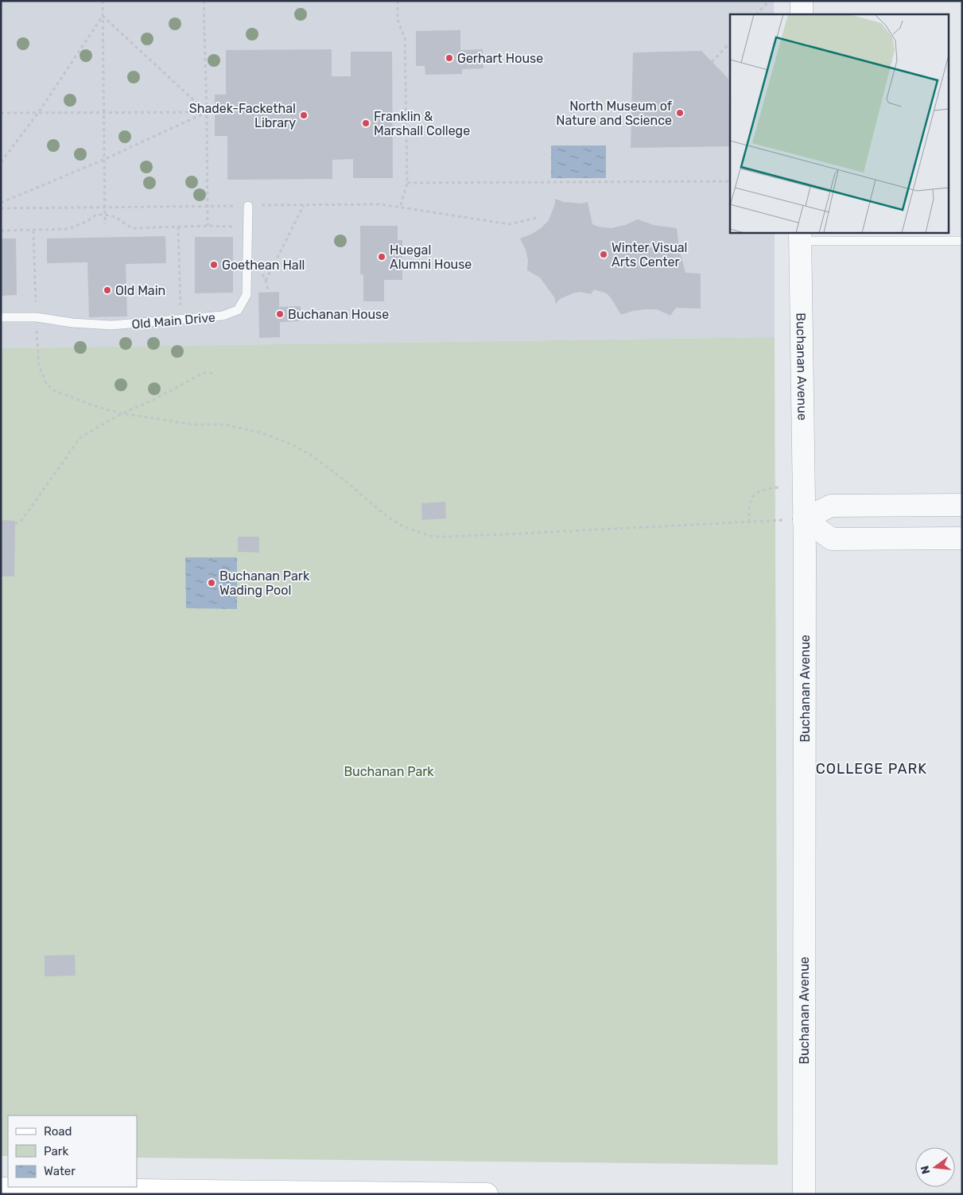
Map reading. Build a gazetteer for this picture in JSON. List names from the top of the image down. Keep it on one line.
{"streets":{"street":["Buchanan Avenue"],"lane":["Old Main Drive"]},"districts":["COLLEGE PARK"],"parks":["Buchanan Park"],"places":["Gerhart House","North Museum of Nature and Science","Shadek-Fackethal Library","Franklin & Marshall College","Winter Visual Arts Center","Huegal Alumni House","Goethean Hall","Old Main","Buchanan House","Buchanan Park Wading Pool"],"legend":["Road","Park","Water"],"north":"left"}
